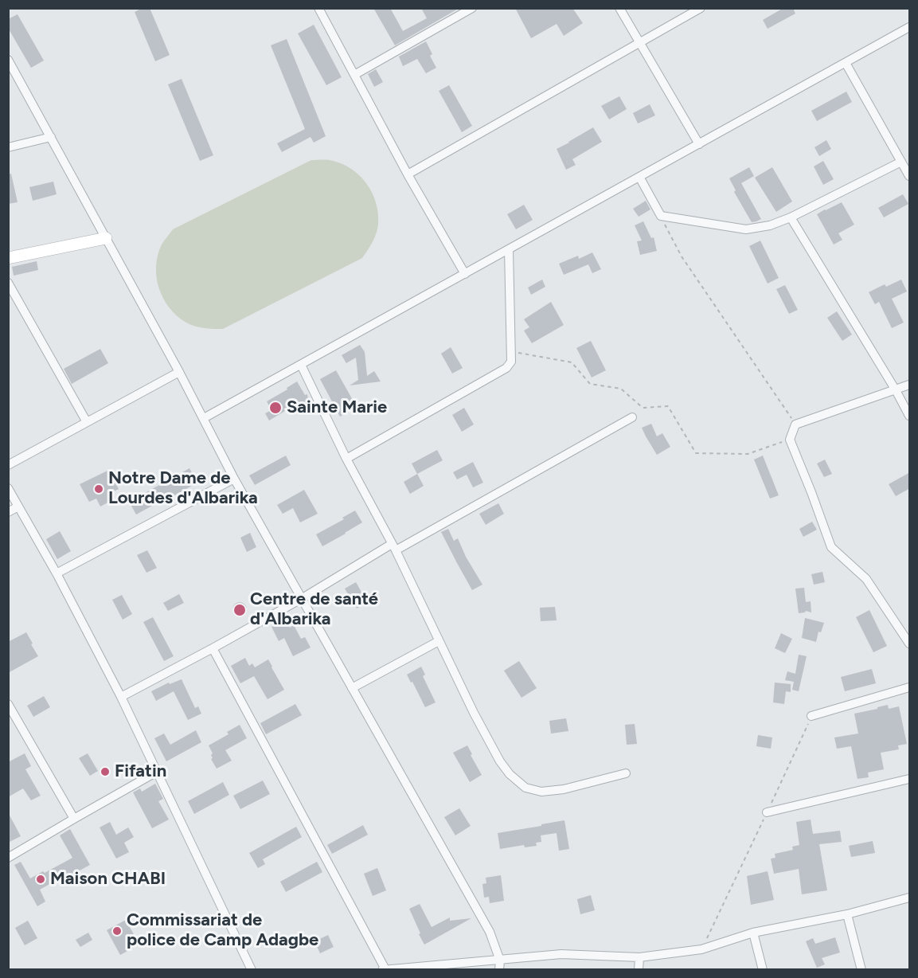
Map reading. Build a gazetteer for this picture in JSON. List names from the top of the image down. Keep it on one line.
{"places":["Sainte Marie","Notre Dame de Lourdes d'Albarika","Centre de santé d'Albarika","Fifatin","Maison CHABI","Commissariat de police de Camp Adagbe"]}
